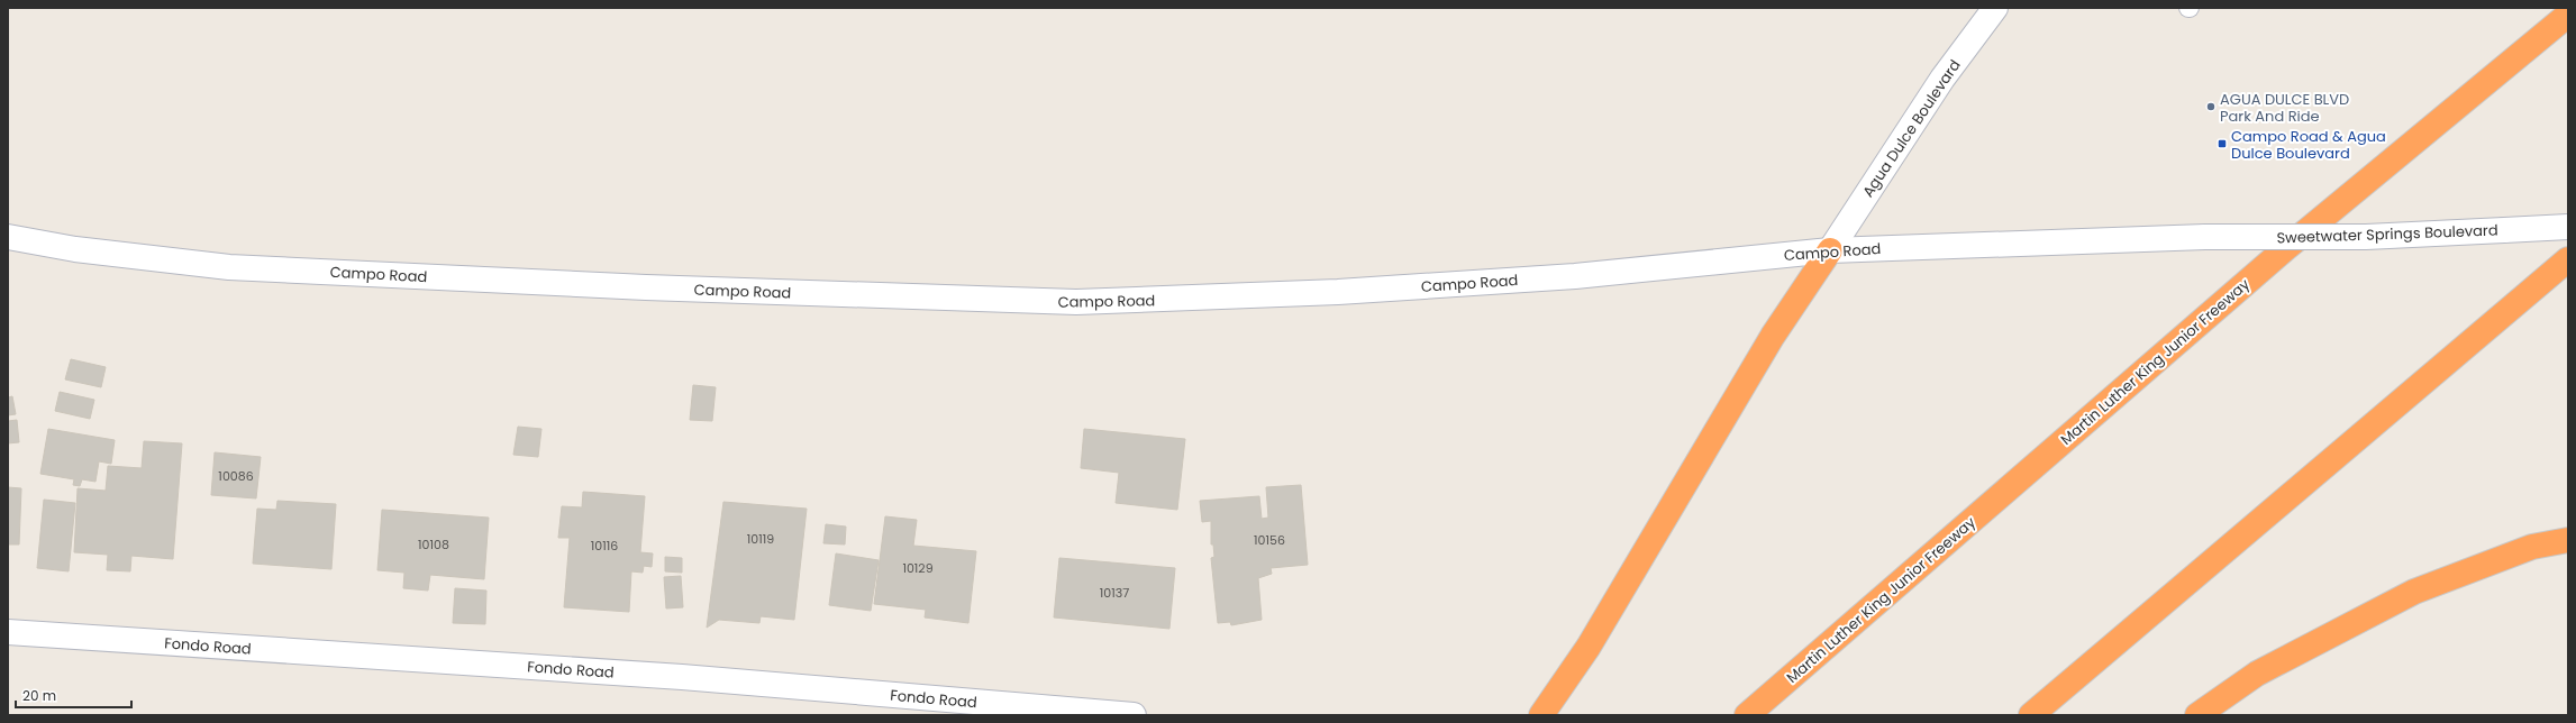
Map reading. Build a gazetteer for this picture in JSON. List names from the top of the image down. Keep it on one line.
{"streets":{"highway":["Martin Luther King Junior Freeway"],"main road":["Agua Dulce Boulevard","Sweetwater Springs Boulevard","Campo Road","Fondo Road"]},"crossings":[["Agua Dulce Boulevard","Campo Road"],["Sweetwater Springs Boulevard","Campo Road"]],"places":{"other":["AGUA DULCE BLVD Park And Ride"],"transit":["Campo Road & Agua Dulce Boulevard"]},"house_numbers":["10086","10119","10156","10108","10116","10129","10137"],"scale_bar":"20 m"}
